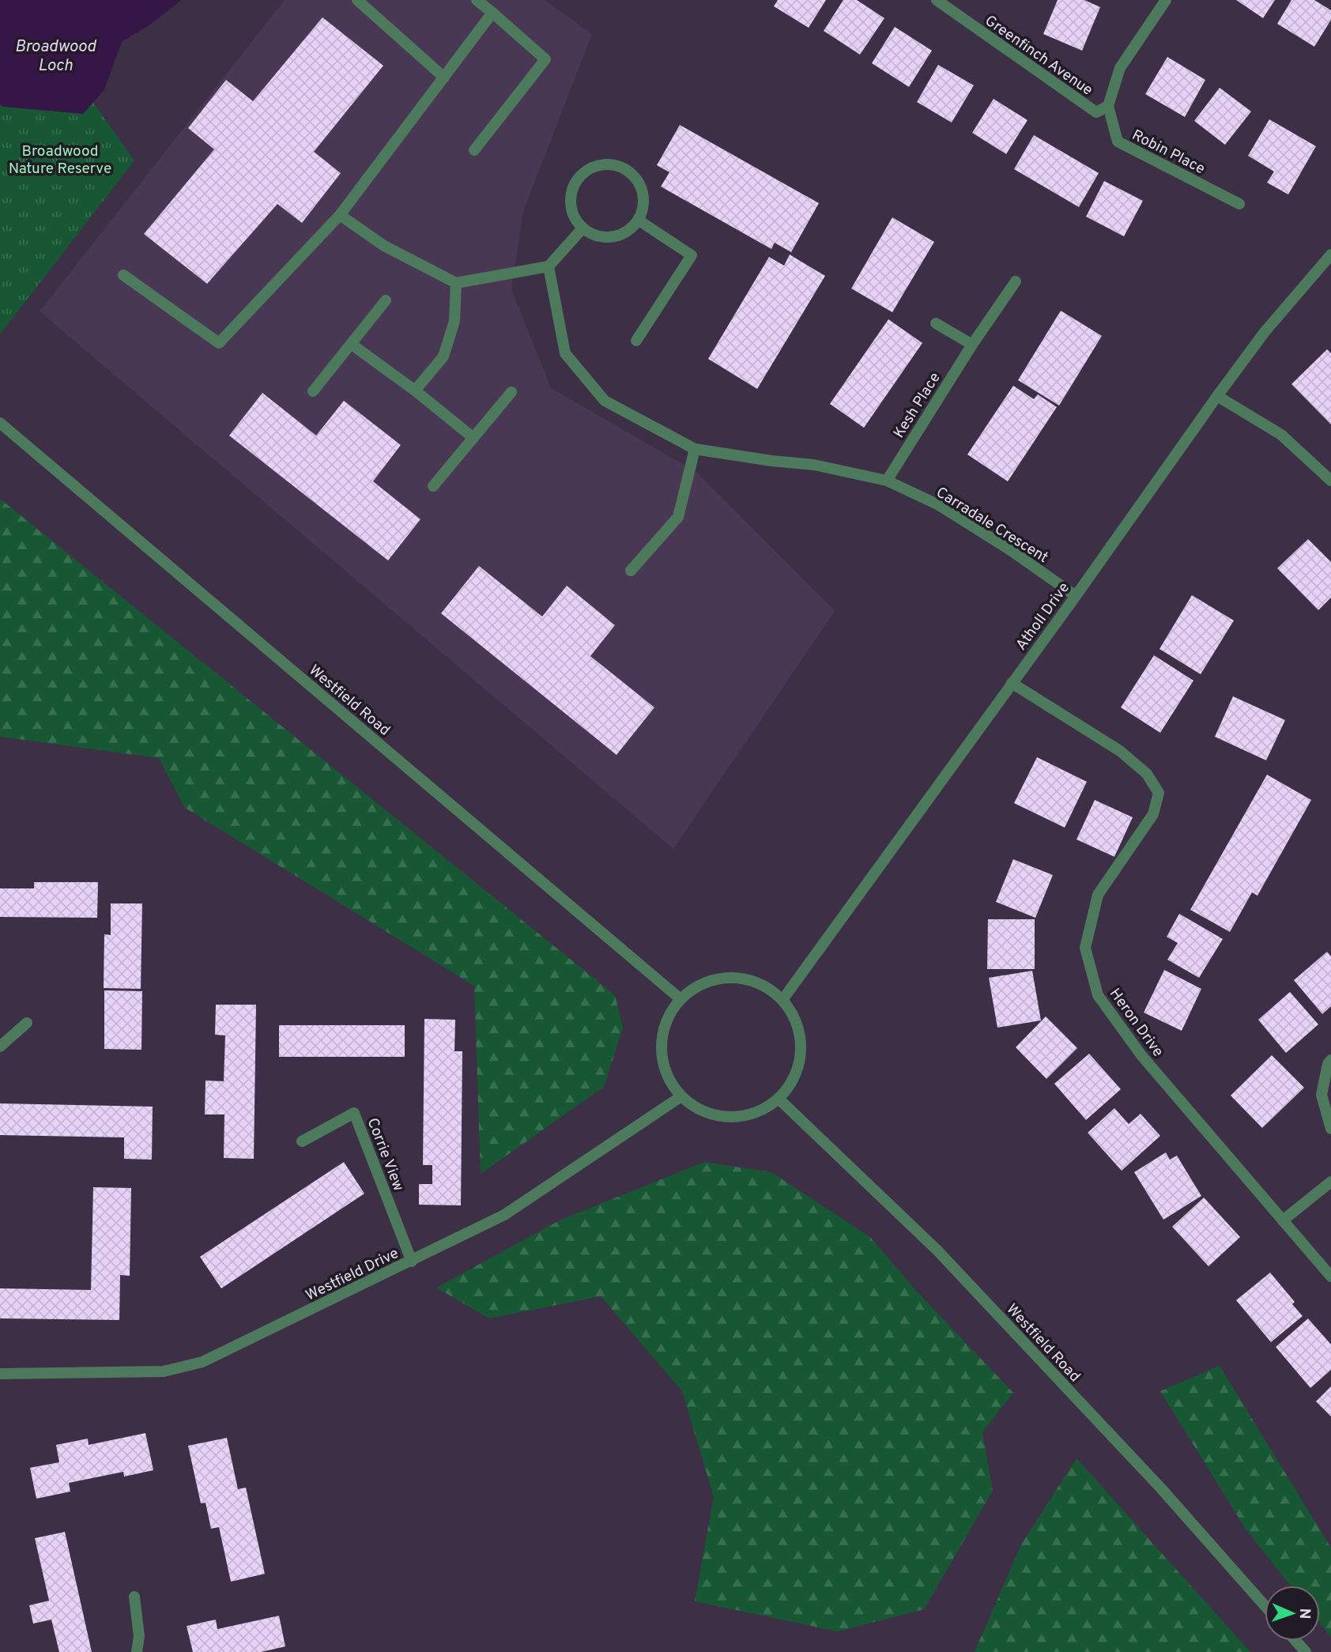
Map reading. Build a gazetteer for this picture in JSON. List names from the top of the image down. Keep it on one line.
{"streets":{"street":["Greenfinch Avenue","Robin Place","Kesh Place","Carradale Crescent","Atholl Drive","Westfield Road","Heron Drive","Corrie View","Westfield Drive"]},"crossings":[["Greenfinch Avenue","Robin Place"],["Kesh Place","Carradale Crescent"],["Carradale Crescent","Atholl Drive"],["Atholl Drive","Westfield Road"],["Atholl Drive","Heron Drive"],["Atholl Drive","Westfield Drive"],["Westfield Road","Westfield Drive"],["Corrie View","Westfield Drive"]],"water":["Broadwood Loch"],"parks":["Broadwood Nature Reserve"],"north":"right"}
